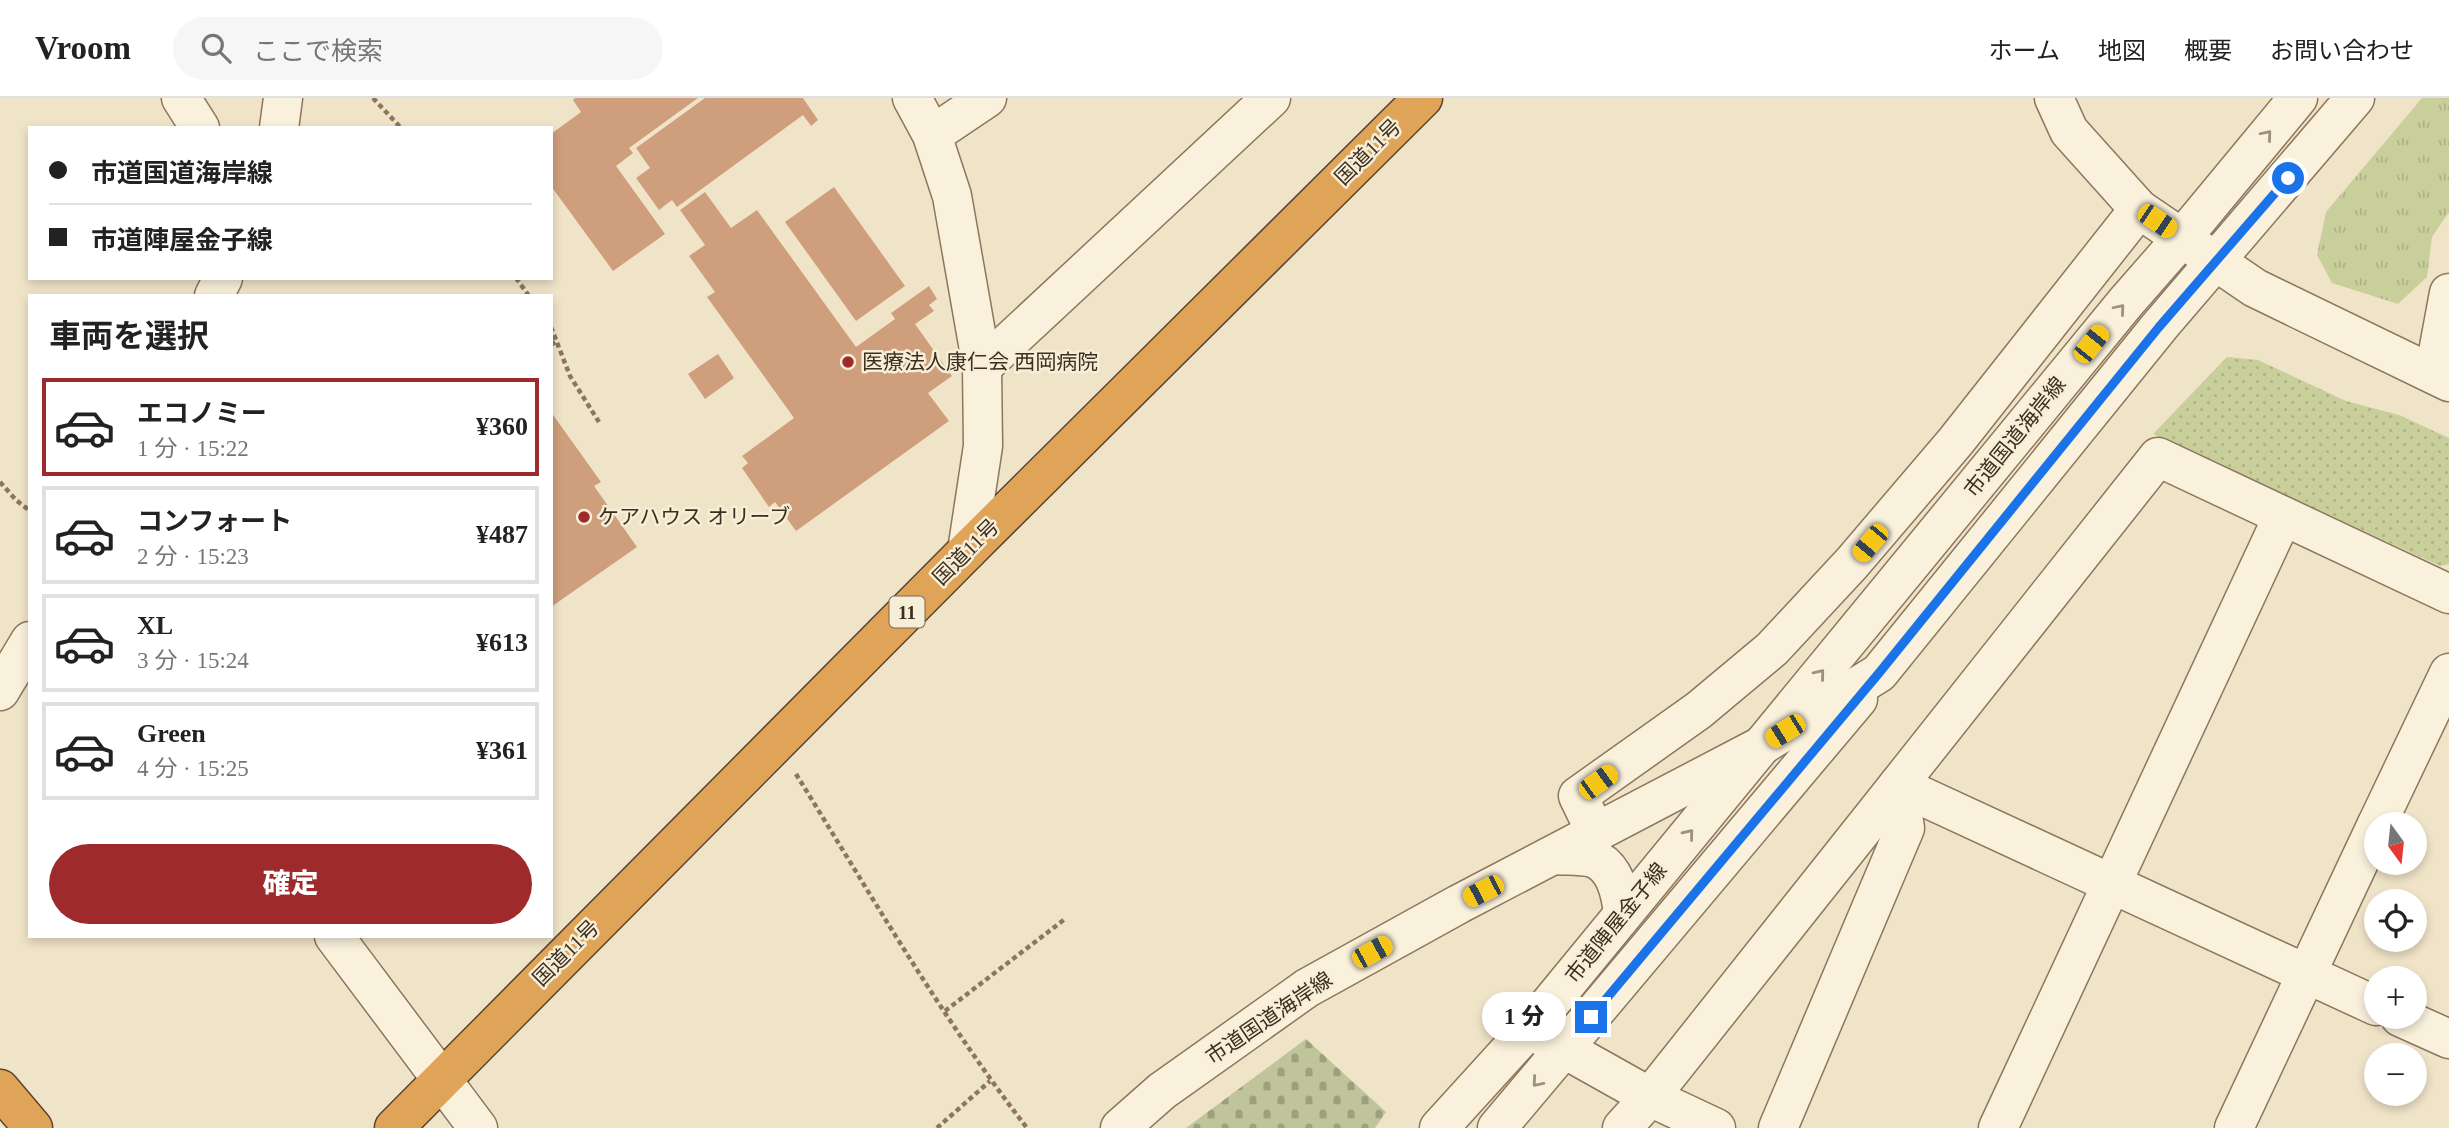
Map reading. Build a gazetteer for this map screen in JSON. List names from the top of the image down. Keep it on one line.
{"streets":{"highway":["国道11号","11"],"street":["市道国道海岸線","市道陣屋金子線"]},"crossings":[["市道国道海岸線","市道陣屋金子線"]],"places":["医療法人康仁会 西岡病院","ケアハウス オリーブ"],"north":"bottom","page":{"header":"Vroom","search":"ここで検索","nav":["ホーム","地図","概要","お問い合わせ"],"banner":["市道国道海岸線","市道陣屋金子線"],"heading":"車両を選択","list":[{"name":"エコノミー","note":"1 分 · 15:22","value":"¥360"},{"name":"コンフォート","note":"2 分 · 15:23","value":"¥487"},{"name":"XL","note":"3 分 · 15:24","value":"¥613"},{"name":"Green","note":"4 分 · 15:25","value":"¥361"}],"map_buttons":["+","−"],"buttons":"確定","bubble":"1 分"}}
